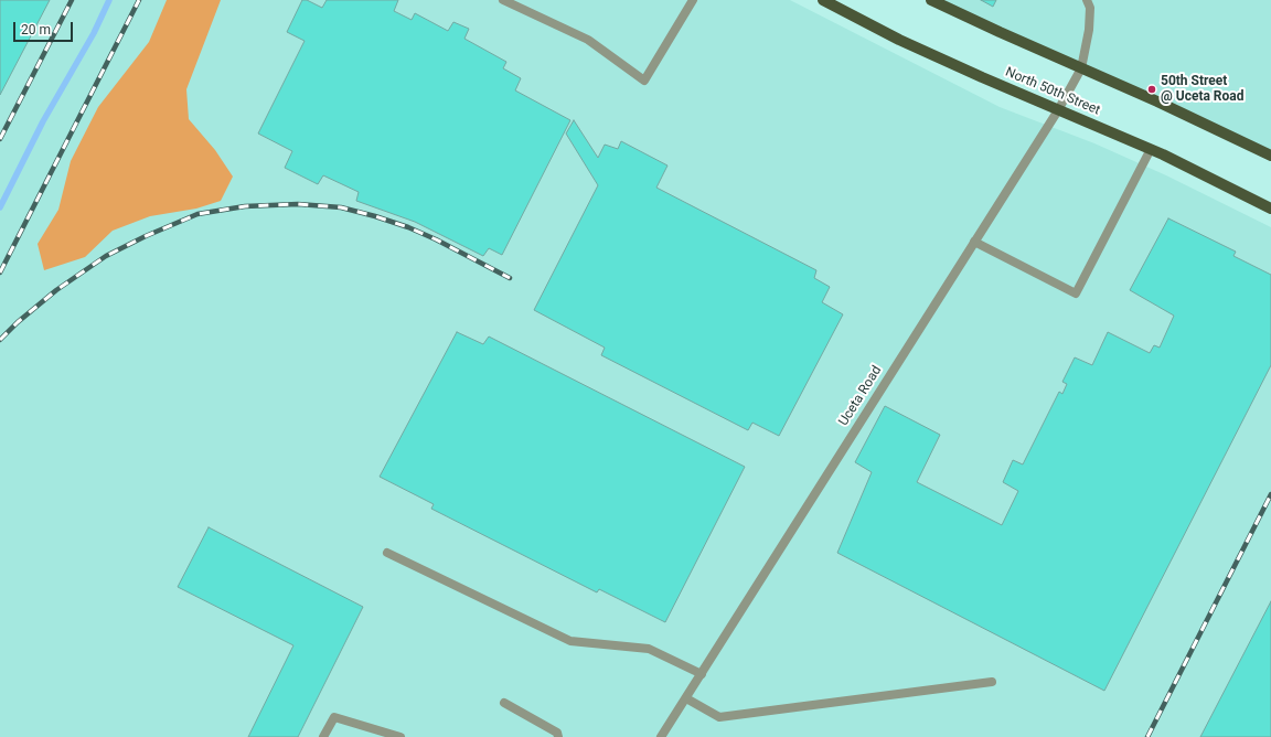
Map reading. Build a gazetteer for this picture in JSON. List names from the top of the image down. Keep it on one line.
{"streets":{"main road":["North 50th Street"],"street":["Uceta Road"]},"crossings":[["North 50th Street","Uceta Road"]],"places":["50th Street @ Uceta Road"],"scale_bar":"20 m"}
